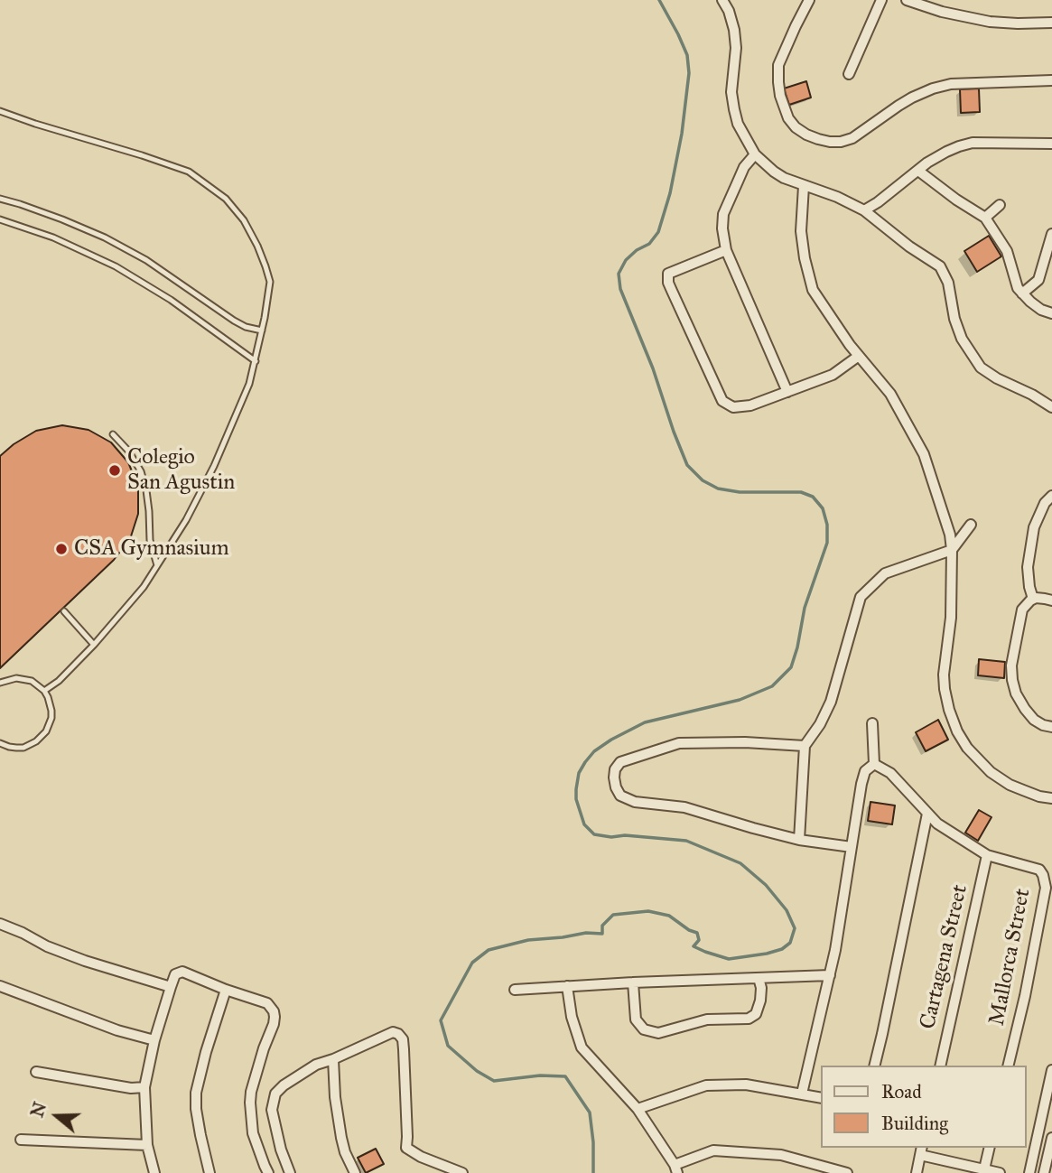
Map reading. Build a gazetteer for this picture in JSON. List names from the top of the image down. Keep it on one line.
{"streets":{"street":["Cartagena Street","Mallorca Street"]},"crossings":[["Cartagena Street","Mallorca Street"]],"places":["Colegio San Agustin","CSA Gymnasium"],"legend":["Road","Building"],"north":"left"}
